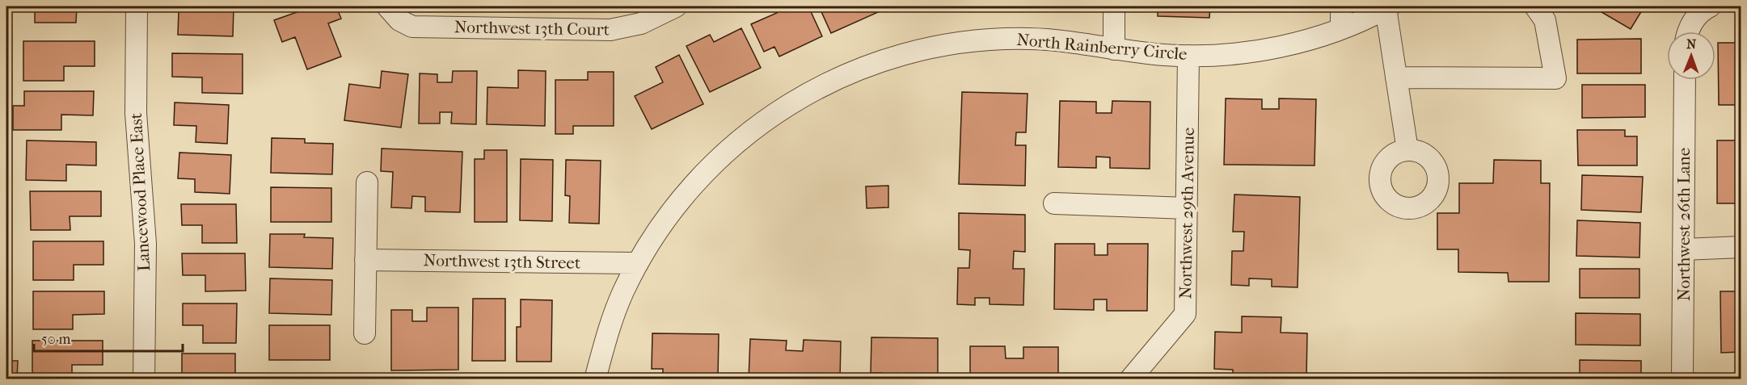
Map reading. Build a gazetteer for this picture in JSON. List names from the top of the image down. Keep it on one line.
{"streets":{"street":["Northwest 13th Court","North Rainberry Circle","Lancewood Place East","Northwest 29th Avenue","Northwest 26th Lane","Northwest 13th Street"]},"crossings":[["North Rainberry Circle","Northwest 29th Avenue"],["North Rainberry Circle","Northwest 13th Street"]],"scale_bar":"50 m","north":"top"}
